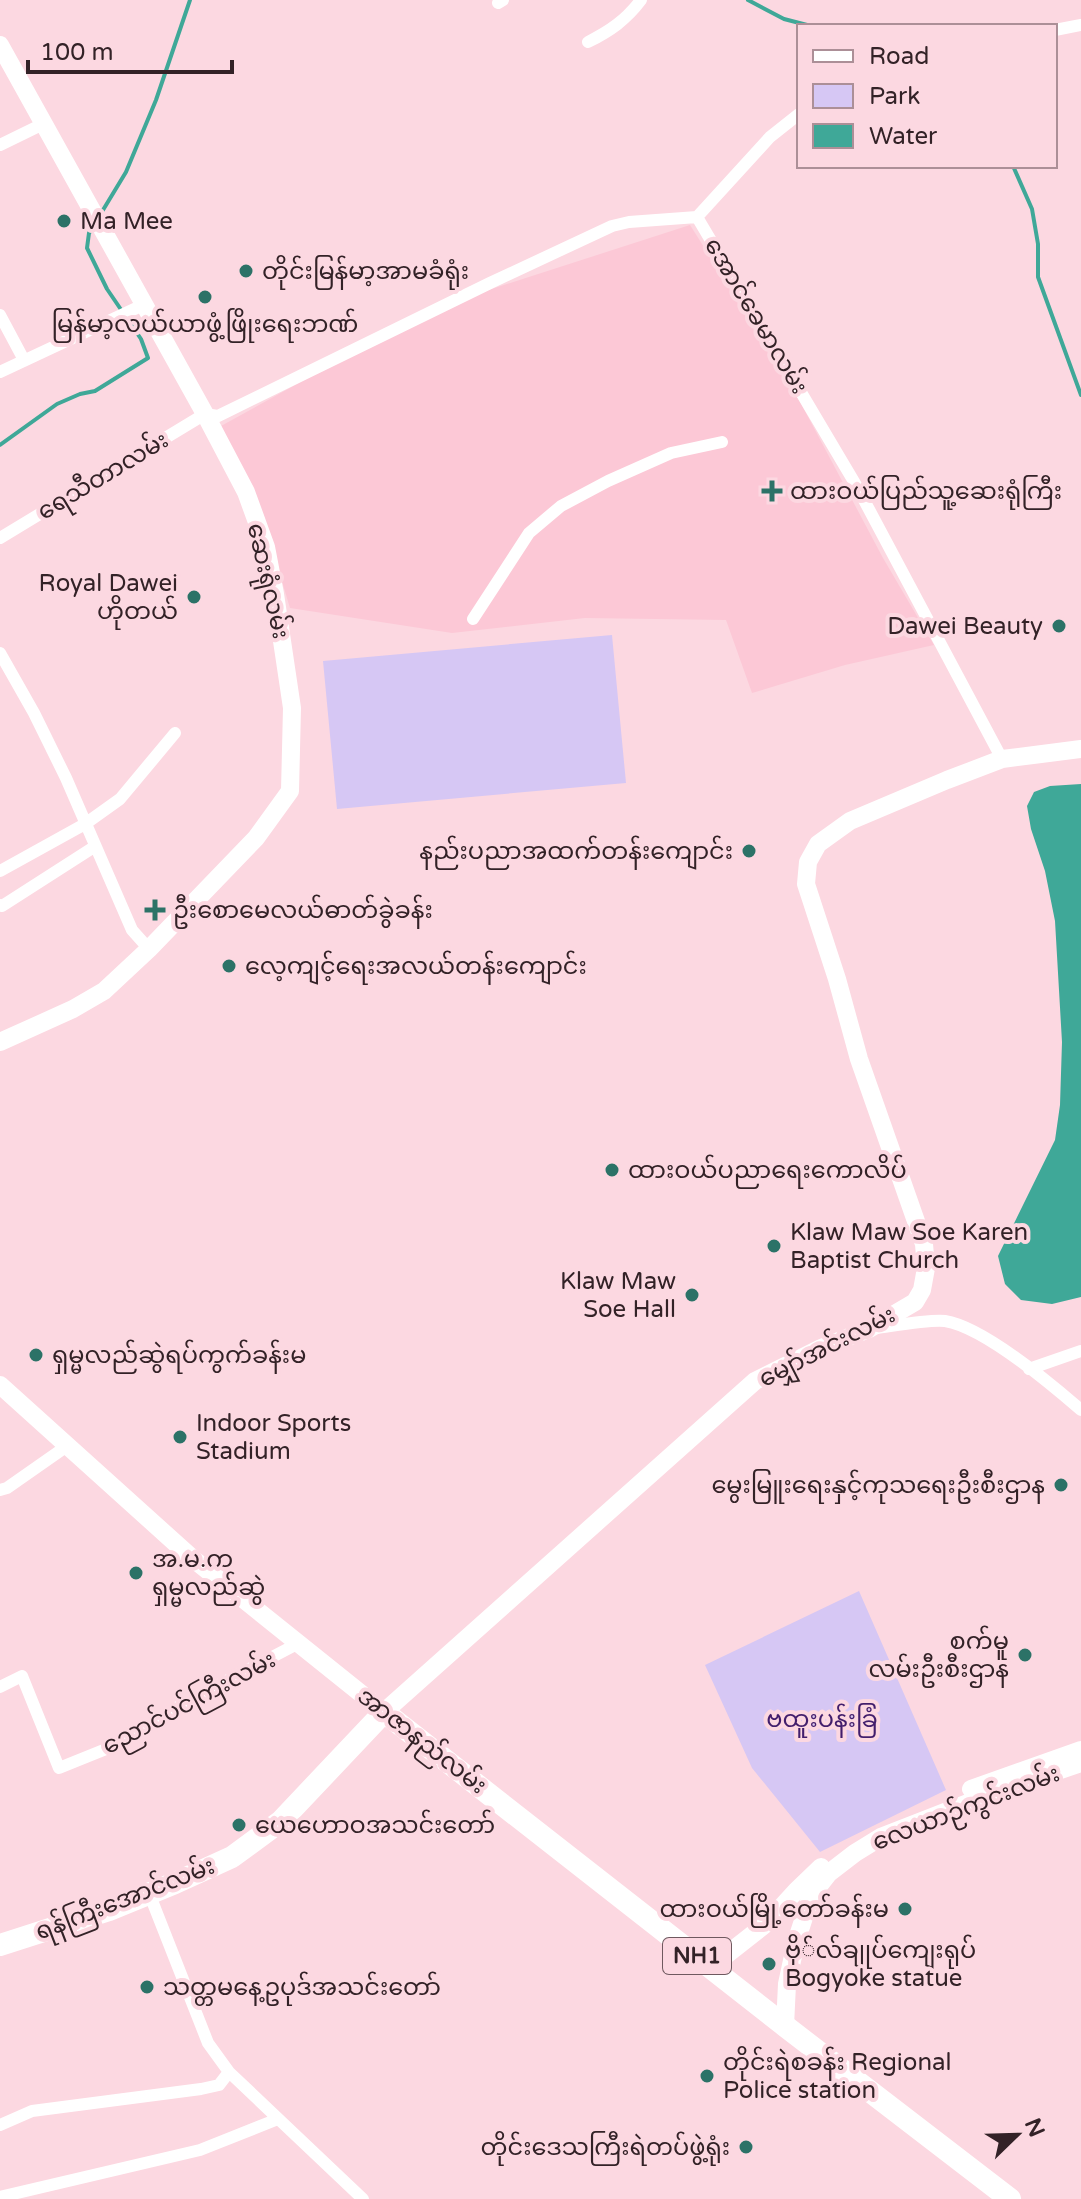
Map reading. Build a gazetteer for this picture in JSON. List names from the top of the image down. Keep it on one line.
{"streets":{"highway":["အာဇာနည်လမ်း","ရန်ကြီးအောင်လမ်း","NH1"],"street":["အောင်ခေမာလမ်း","ရေသီတာလမ်း","ဆေးရုံလမ်း","မျှော်အင်းလမ်း","ညောင်ပင်ကြီးလမ်း","လေယာဉ်ကွင်းလမ်း"]},"crossings":[["အောင်ခေမာလမ်း","ရေသီတာလမ်း"],["အောင်ခေမာလမ်း","ဆေးရုံလမ်း"],["အောင်ခေမာလမ်း","မျှော်အင်းလမ်း"],["ရေသီတာလမ်း","ဆေးရုံလမ်း"],["မျှော်အင်းလမ်း","အာဇာနည်လမ်း"],["မျှော်အင်းလမ်း","ရန်ကြီးအောင်လမ်း"],["ညောင်ပင်ကြီးလမ်း","အာဇာနည်လမ်း"],["အာဇာနည်လမ်း","လေယာဉ်ကွင်းလမ်း"],["အာဇာနည်လမ်း","ရန်ကြီးအောင်လမ်း"]],"parks":["ဗထူးပန်းခြံ"],"places":{"other":["Ma Mee","တိုင်းမြန်မာ့အာမခံရုံး","မြန်မာ့လယ်ယာဖွံ့ဖြိုးရေးဘဏ်","Royal Dawei ဟိုတယ်","Dawei Beauty","နည်းပညာအထက်တန်းကျောင်း","လေ့ကျင့်ရေးအလယ်တန်းကျောင်း","ထားဝယ်ပညာရေးကောလိပ်","Klaw Maw Soe Karen Baptist Church","Klaw Maw Soe Hall","ရှမ္မလည်ဆွဲရပ်ကွက်ခန်းမ","Indoor Sports Stadium","မွေးမြူးရေးနှင့်ကုသရေးဦးစီးဌာန","အ.မ.က ရှမ္မလည်ဆွဲ","စက်မူ လမ်းဦးစီးဌာန","ယေဟောဝအသင်းတော်","ထားဝယ်မြို့တော်ခန်းမ","ဗို်လ်ချုပ်ကျေးရုပ် Bogyoke statue","သတ္တမနေ့ဥပုဒ်အသင်းတော်","တိုင်းရဲစခန်း Regional Police station","တိုင်းဒေသကြီးရဲတပ်ဖွဲ့ရုံး"],"health":["ထားဝယ်ပြည်သူ့ဆေးရုံကြီး","ဦးစောမေလယ်ဓာတ်ခွဲခန်း"]},"legend":["Road","Park","Water"],"scale_bar":"100 m","north":"top right"}
